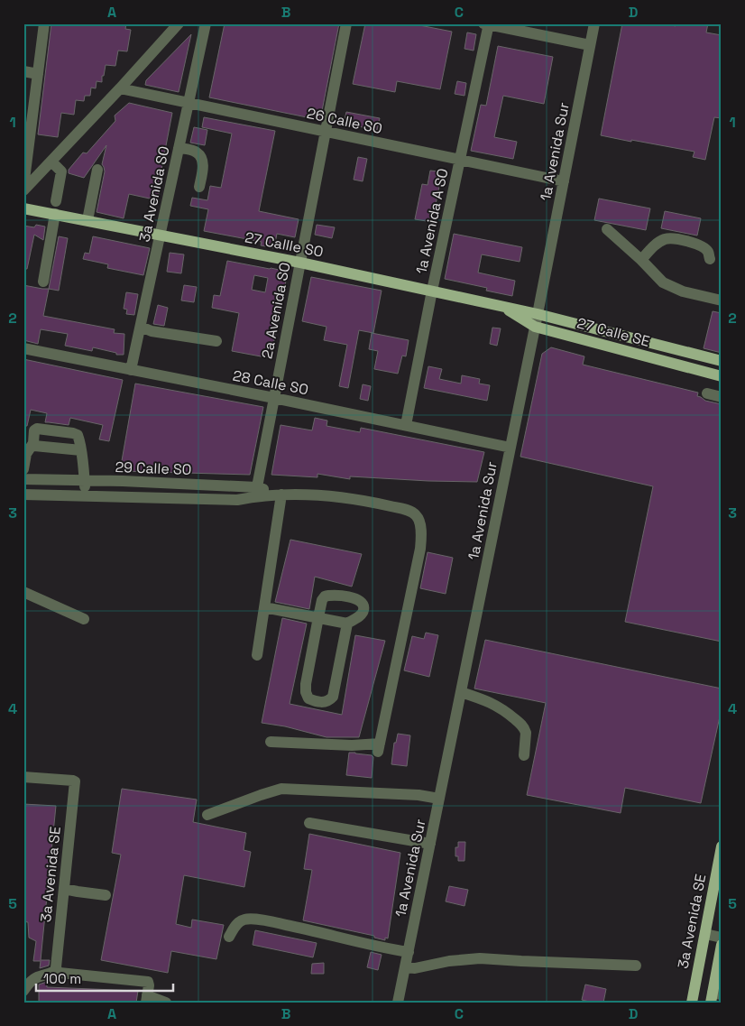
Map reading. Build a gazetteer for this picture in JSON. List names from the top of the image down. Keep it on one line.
{"streets":{"main road":["27 Callle SO","27 Calle SE","3a Avenida SE"],"street":["26 Calle SO","1a Avenida Sur","3a Avenida SO","1a Avenida A SO","2a Avenida SO","28 Calle SO","29 Calle SO"]},"crossings":[["26 Calle SO","1a Avenida Sur"],["26 Calle SO","3a Avenida SO"],["26 Calle SO","1a Avenida A SO"],["26 Calle SO","2a Avenida SO"],["1a Avenida Sur","27 Callle SO"],["1a Avenida Sur","27 Calle SE"],["1a Avenida Sur","28 Calle SO"],["3a Avenida SO","27 Callle SO"],["3a Avenida SO","28 Calle SO"],["1a Avenida A SO","27 Callle SO"],["1a Avenida A SO","28 Calle SO"],["27 Callle SO","2a Avenida SO"],["27 Callle SO","27 Calle SE"],["2a Avenida SO","28 Calle SO"],["2a Avenida SO","29 Calle SO"]],"scale_bar":"100 m","grid":{"columns":["A","B","C","D"],"rows":["1","2","3","4","5"]}}
